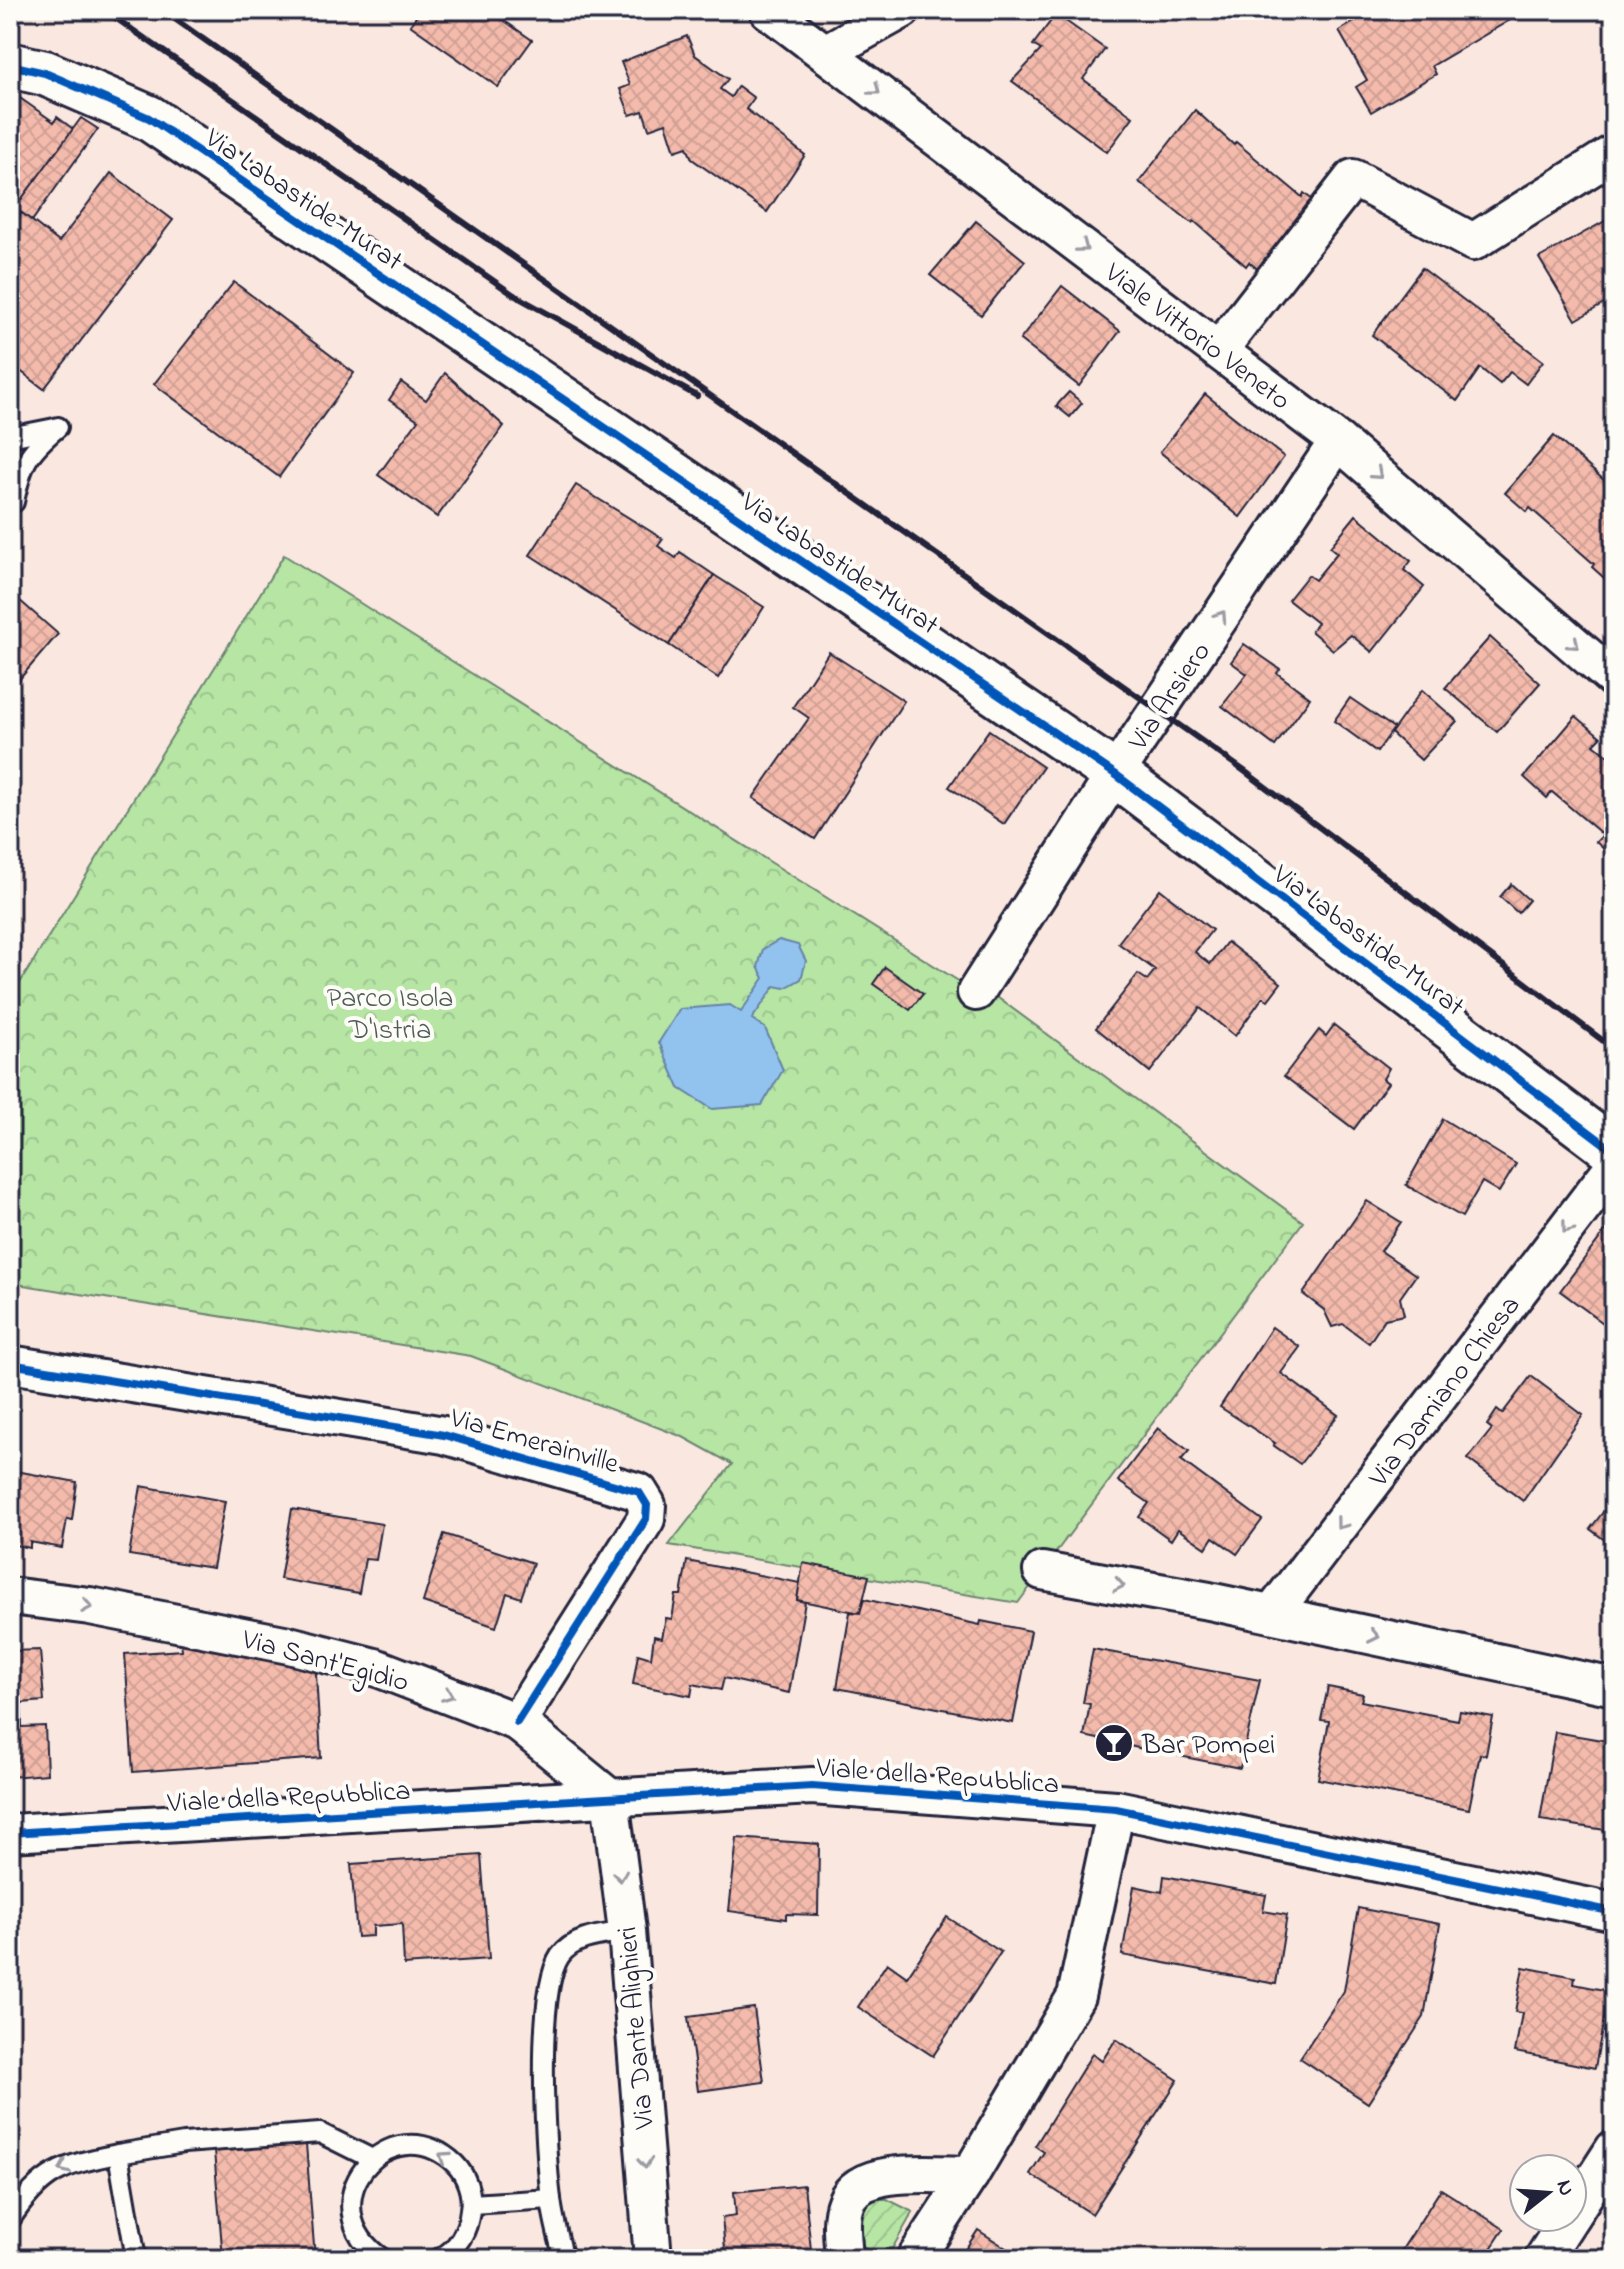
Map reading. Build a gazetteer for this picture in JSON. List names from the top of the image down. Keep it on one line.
{"streets":{"street":["Via Labastide-Murat","Viale Vittorio Veneto","Via Arsiero","Via Damiano Chiesa","Via Emerainville","Via Sant'Egidio","Viale della Repubblica","Via Dante Alighieri"]},"crossings":[["Via Labastide-Murat","Via Arsiero"],["Viale Vittorio Veneto","Via Arsiero"],["Via Emerainville","Via Sant'Egidio"],["Via Sant'Egidio","Viale della Repubblica"],["Via Sant'Egidio","Via Dante Alighieri"],["Viale della Repubblica","Via Dante Alighieri"]],"one_way":["Viale Vittorio Veneto","Via Arsiero","Via Damiano Chiesa","Via Sant'Egidio","Via Dante Alighieri"],"parks":["Parco Isola D'Istria"],"places":{"bar":["Bar Pompei"]},"north":"right"}
